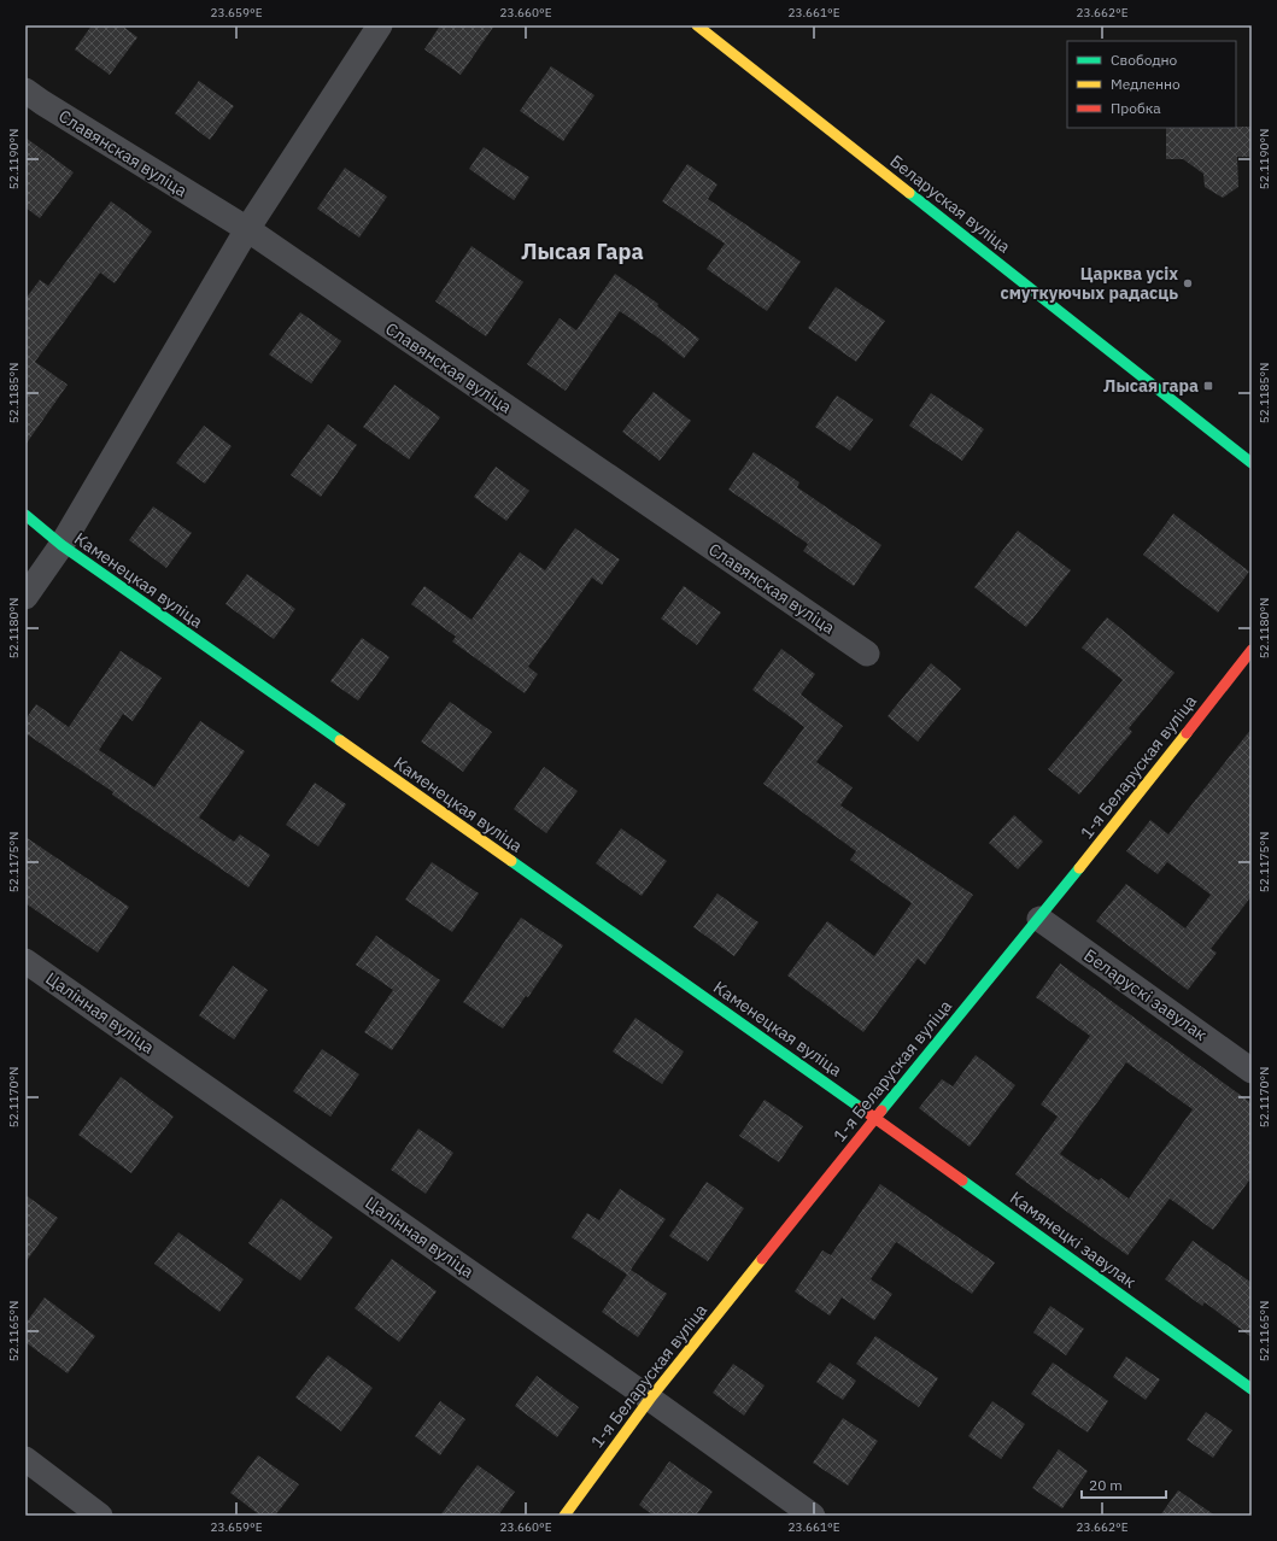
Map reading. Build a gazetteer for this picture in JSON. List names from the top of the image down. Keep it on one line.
{"streets":{"street":["Славянская вуліца","Беларуская вуліца","Каменецкая вуліца","1-я Беларуская вуліца","Беларускі завулак","Цалінная вуліца","Камянецкі завулак"]},"crossings":[["Каменецкая вуліца","1-я Беларуская вуліца"],["Каменецкая вуліца","Камянецкі завулак"],["1-я Беларуская вуліца","Беларускі завулак"],["1-я Беларуская вуліца","Цалінная вуліца"],["1-я Беларуская вуліца","Камянецкі завулак"]],"districts":["Лысая Гара"],"places":{"other":["Царква усіх смуткуючых радасць"],"transit":["Лысая гара"]},"legend":["Свободно","Медленно","Пробка"],"scale_bar":"20 m","coordinates":["23.659°E","23.660°E","23.661°E","23.662°E","52.1190°N","52.1185°N","52.1180°N","52.1175°N","52.1170°N","52.1165°N"]}
